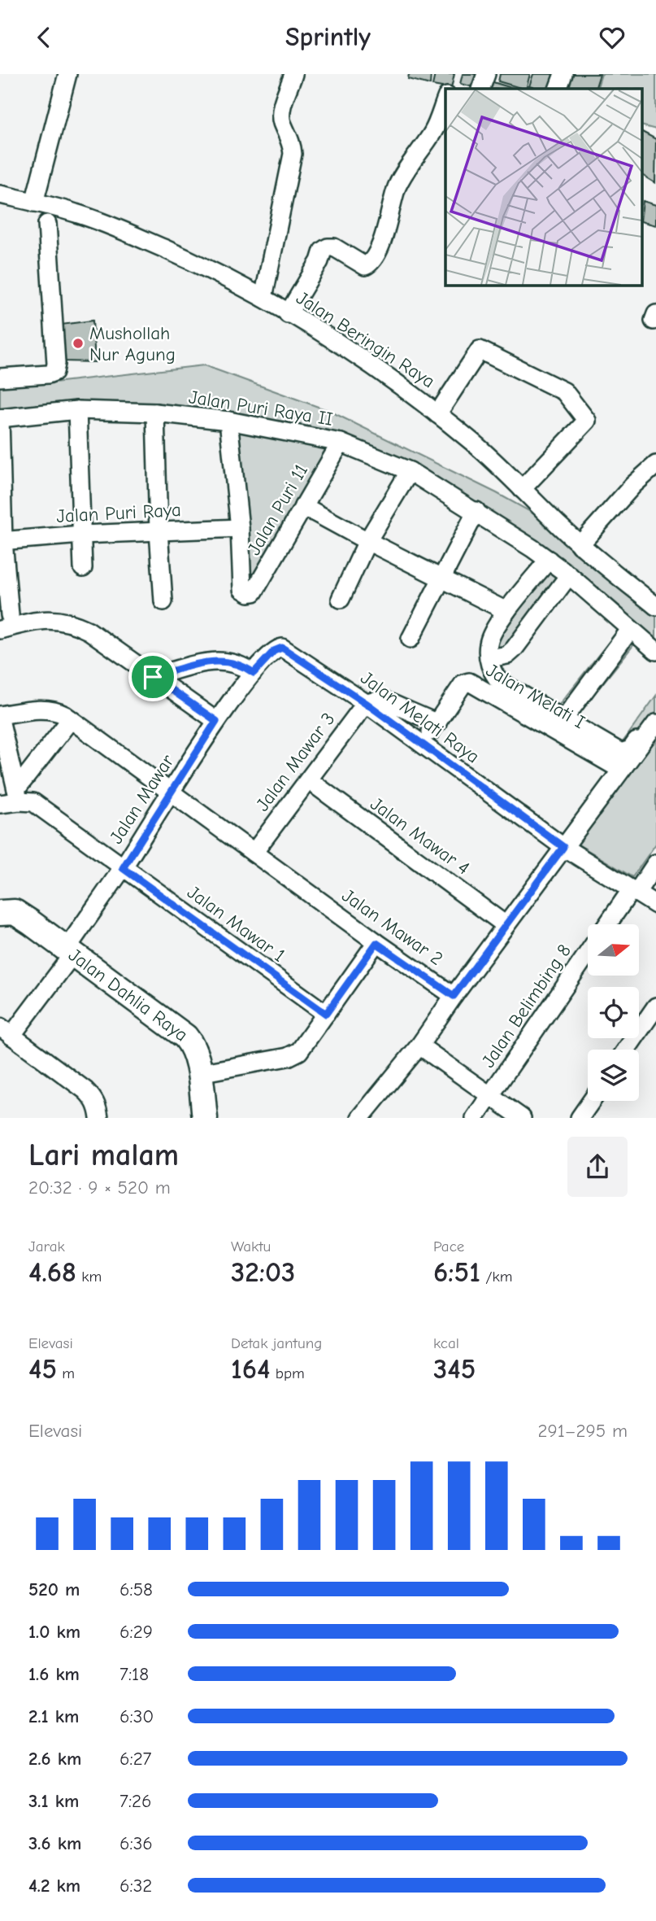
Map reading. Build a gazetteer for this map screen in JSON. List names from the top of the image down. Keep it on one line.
{"streets":{"street":["Jalan Beringin Raya","Jalan Puri Raya II","Jalan Puri 11","Jalan Puri Raya","Jalan Melati I","Jalan Melati Raya","Jalan Mawar 3","Jalan Mawar","Jalan Mawar 4","Jalan Mawar 1","Jalan Mawar 2","Jalan Dahlia Raya","Jalan Belimbing 8"]},"crossings":[["Jalan Puri Raya II","Jalan Puri 11"],["Jalan Puri 11","Jalan Puri Raya"],["Jalan Melati I","Jalan Melati Raya"],["Jalan Melati Raya","Jalan Mawar 3"],["Jalan Melati Raya","Jalan Mawar"],["Jalan Mawar 3","Jalan Mawar 4"],["Jalan Mawar 3","Jalan Mawar 2"],["Jalan Mawar","Jalan Mawar 1"],["Jalan Mawar","Jalan Mawar 2"],["Jalan Mawar","Jalan Dahlia Raya"]],"places":["Mushollah Nur Agung"],"north":"right","page":{"header":"Sprintly","heading":["Lari malam","20:32 · 9 × 520 m"],"stats":[["Jarak","4.68 km"],["Waktu","32:03"],["Pace","6:51 /km"],["Elevasi","45 m"],["Detak jantung","164 bpm"],["kcal","345"]],"chart":["Elevasi","291–295 m"],"list":[{"name":"520 m","note":"6:58"},{"name":"1.0 km","note":"6:29"},{"name":"1.6 km","note":"7:18"},{"name":"2.1 km","note":"6:30"},{"name":"2.6 km","note":"6:27"},{"name":"3.1 km","note":"7:26"},{"name":"3.6 km","note":"6:36"},{"name":"4.2 km","note":"6:32"}]}}
